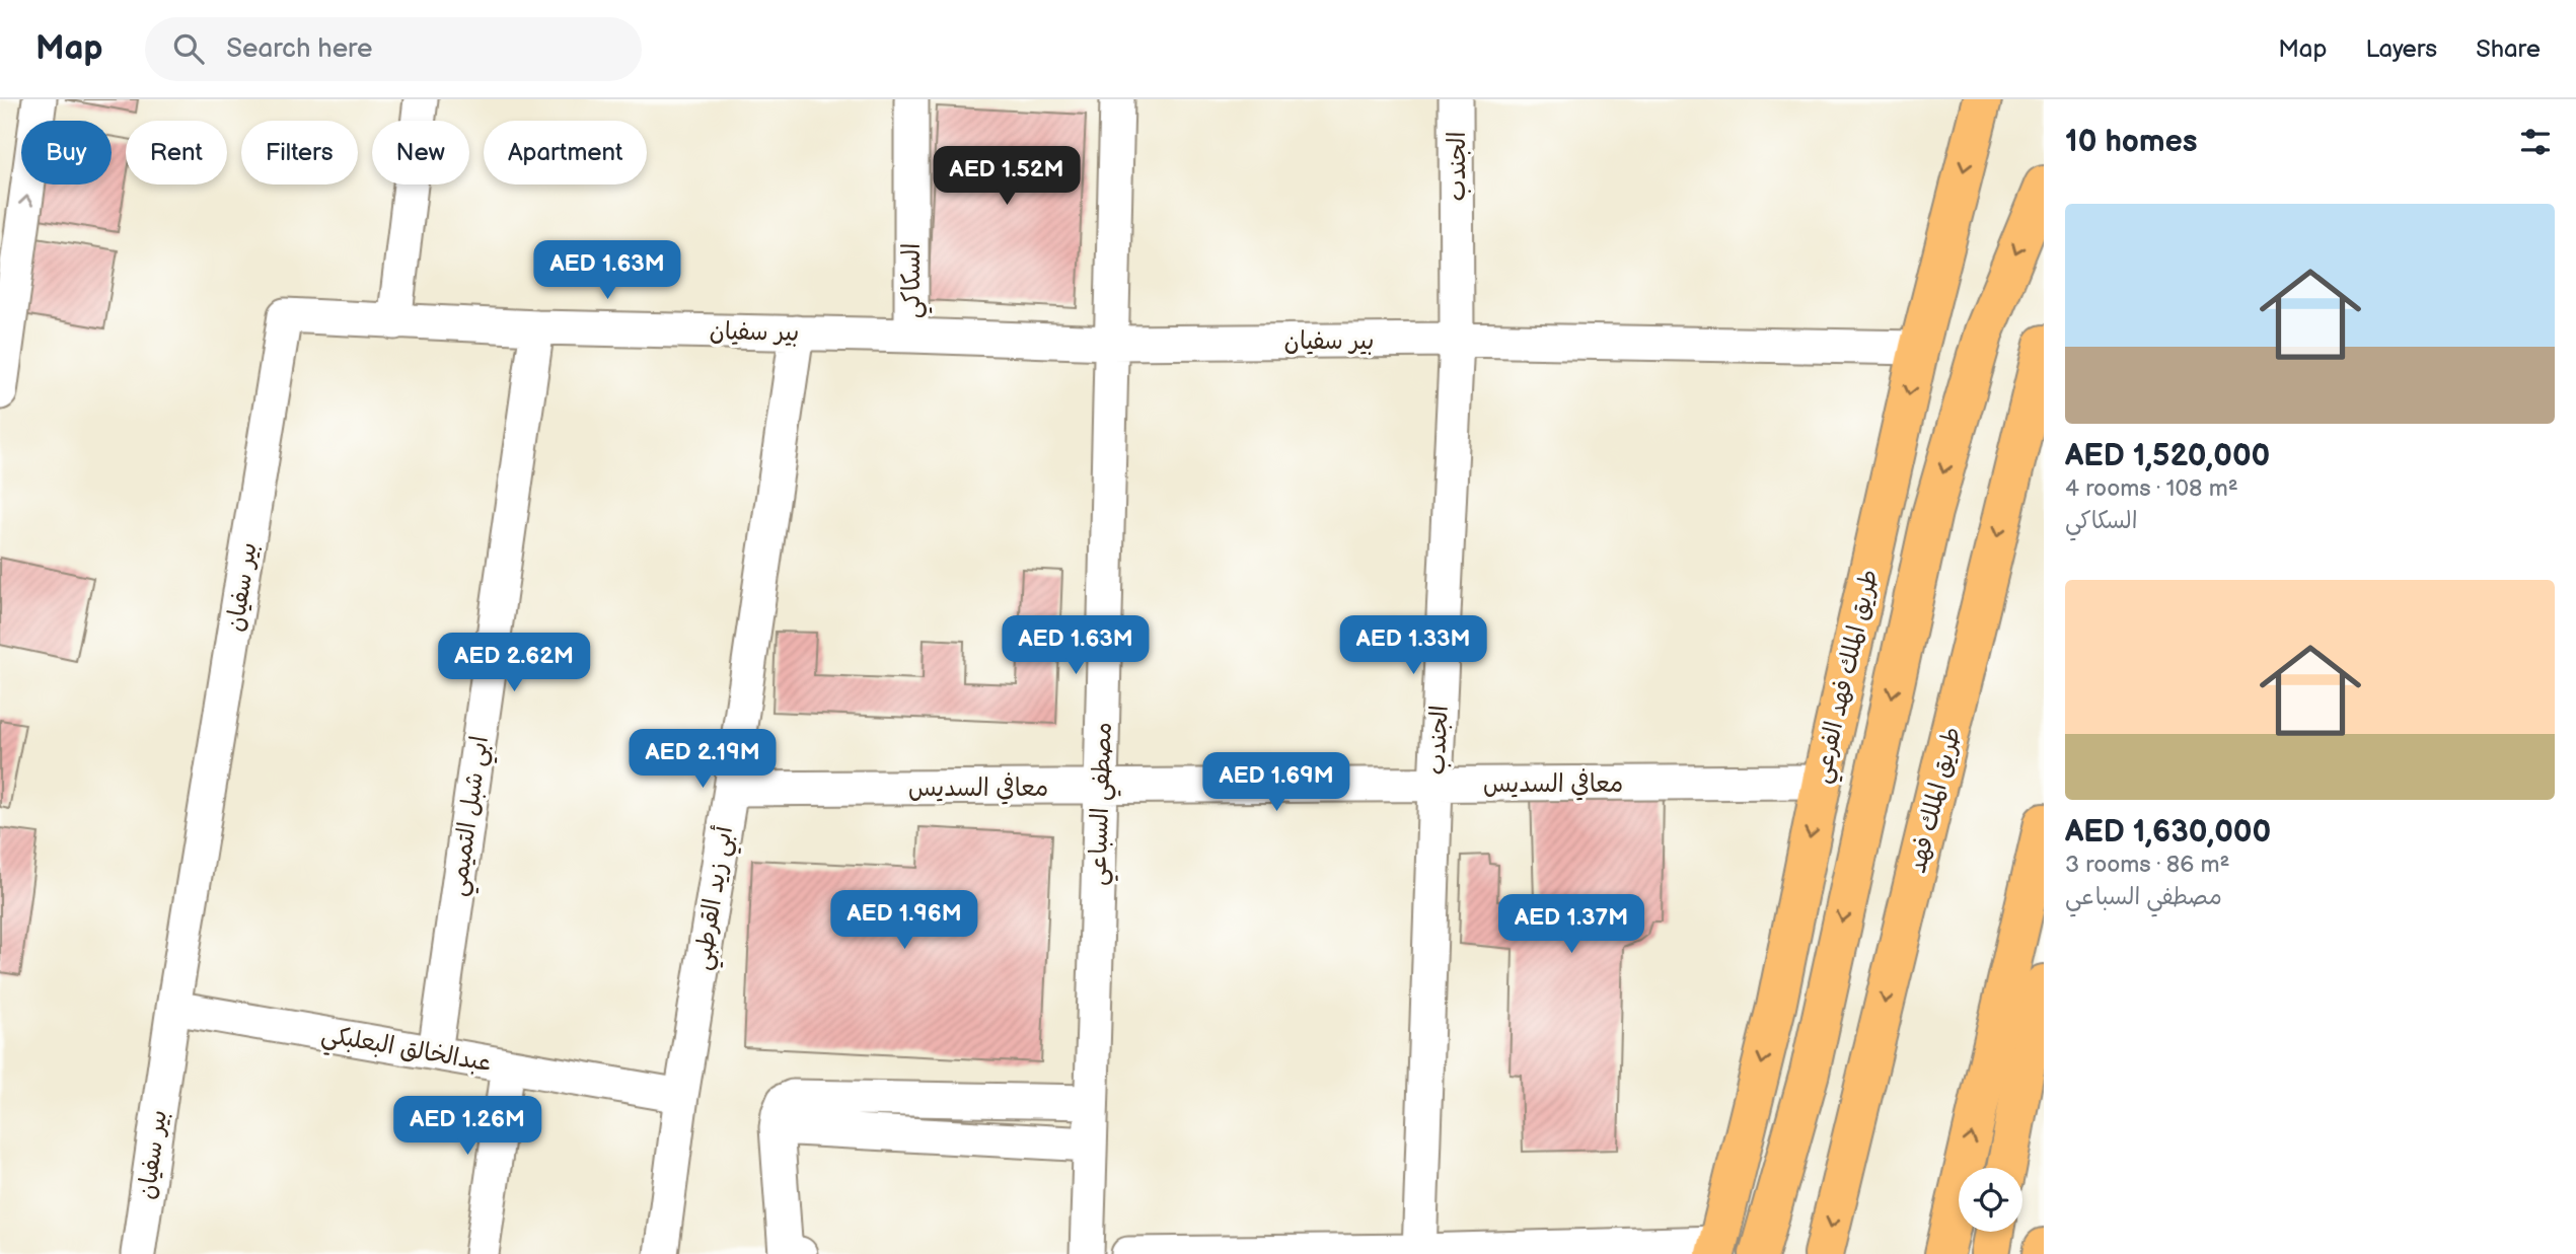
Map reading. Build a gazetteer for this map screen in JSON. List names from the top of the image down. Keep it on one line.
{"streets":{"main road":["طريق الملك فهد الفرعي","طريق الملك فهد"],"street":["الجندب","السكاكي","بير سفيان","معافي السديس","مصطفي السباعي","ابي شبل التميمي","أبي زيد القرطبي","عبدالخالق البعلبكي"]},"crossings":[["الجندب","بير سفيان"],["الجندب","معافي السديس"],["السكاكي","بير سفيان"],["بير سفيان","طريق الملك فهد الفرعي"],["بير سفيان","مصطفي السباعي"],["بير سفيان","ابي شبل التميمي"],["بير سفيان","أبي زيد القرطبي"],["بير سفيان","عبدالخالق البعلبكي"],["طريق الملك فهد الفرعي","معافي السديس"],["معافي السديس","مصطفي السباعي"],["معافي السديس","أبي زيد القرطبي"],["ابي شبل التميمي","عبدالخالق البعلبكي"],["أبي زيد القرطبي","عبدالخالق البعلبكي"]],"page":{"header":"Map","search":"Search here","nav":["Map","Layers","Share"],"heading":"10 homes","chip":["Buy","Rent","Filters","New","Apartment"],"price":["AED 1.52M","AED 1.63M","AED 1.63M","AED 1.33M","AED 2.62M","AED 2.19M","AED 1.69M","AED 1.96M","AED 1.37M","AED 1.26M"],"list":[{"name":"AED 1,520,000","note":"4 rooms · 108 m² · السكاكي"},{"name":"AED 1,630,000","note":"3 rooms · 86 m² · مصطفي السباعي"}]}}
